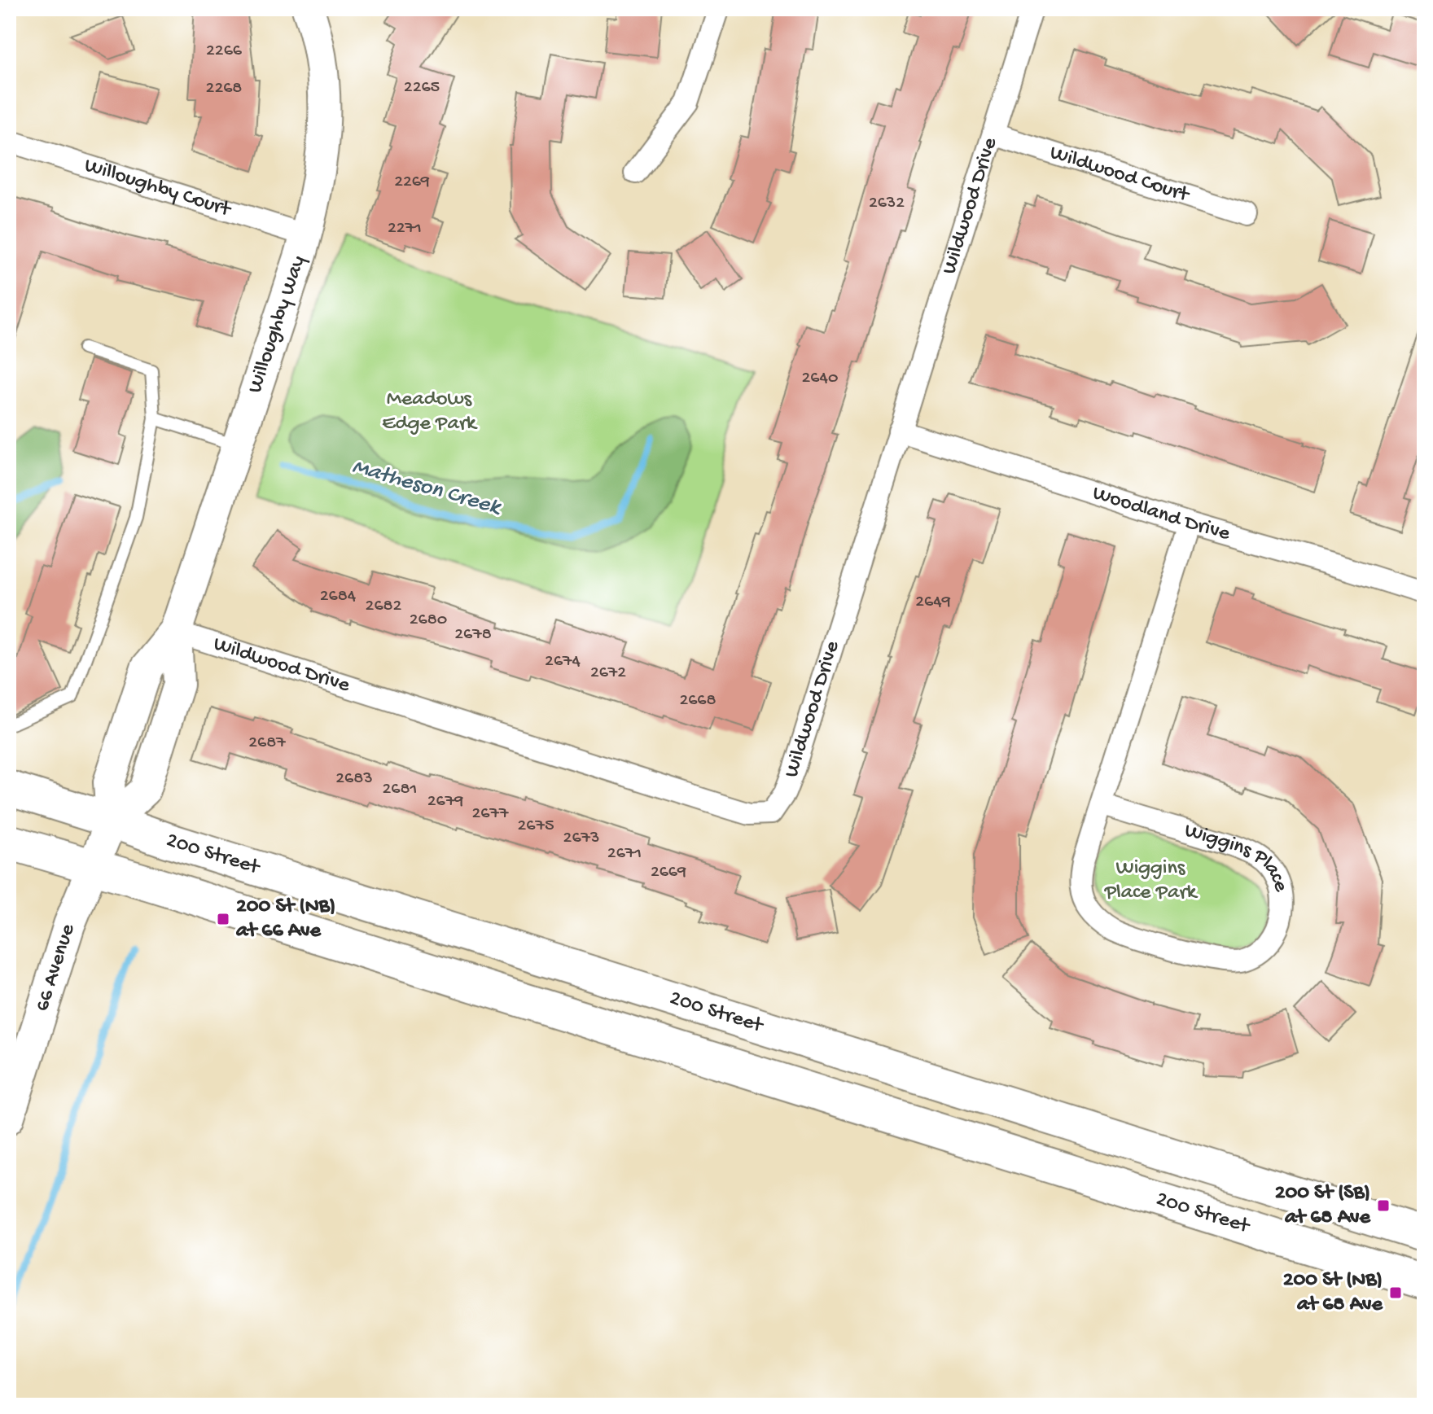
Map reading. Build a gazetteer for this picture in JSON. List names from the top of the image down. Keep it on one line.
{"streets":{"main road":["200 Street"],"street":["Wildwood Court","Willoughby Court","Wildwood Drive","Willoughby Way","Woodland Drive","Wiggins Place","66 Avenue"]},"crossings":[["Wildwood Court","Wildwood Drive"],["Willoughby Court","Willoughby Way"],["Wildwood Drive","Willoughby Way"],["Wildwood Drive","Woodland Drive"],["Willoughby Way","200 Street"],["Willoughby Way","66 Avenue"],["Woodland Drive","Wiggins Place"],["200 Street","66 Avenue"]],"water":["Matheson Creek"],"parks":["Meadows Edge Park","Wiggins Place Park"],"places":{"transit":["200 St (NB) at 66 Ave","200 St (SB) at 68 Ave","200 St (NB) at 68 Ave"]},"house_numbers":["2266","2265","2268","2269","2632","2271","2640","2684","2649","2682","2680","2678","2674","2672","2668","2687","2683","2681","2679","2677","2675","2673","2671","2669"]}
